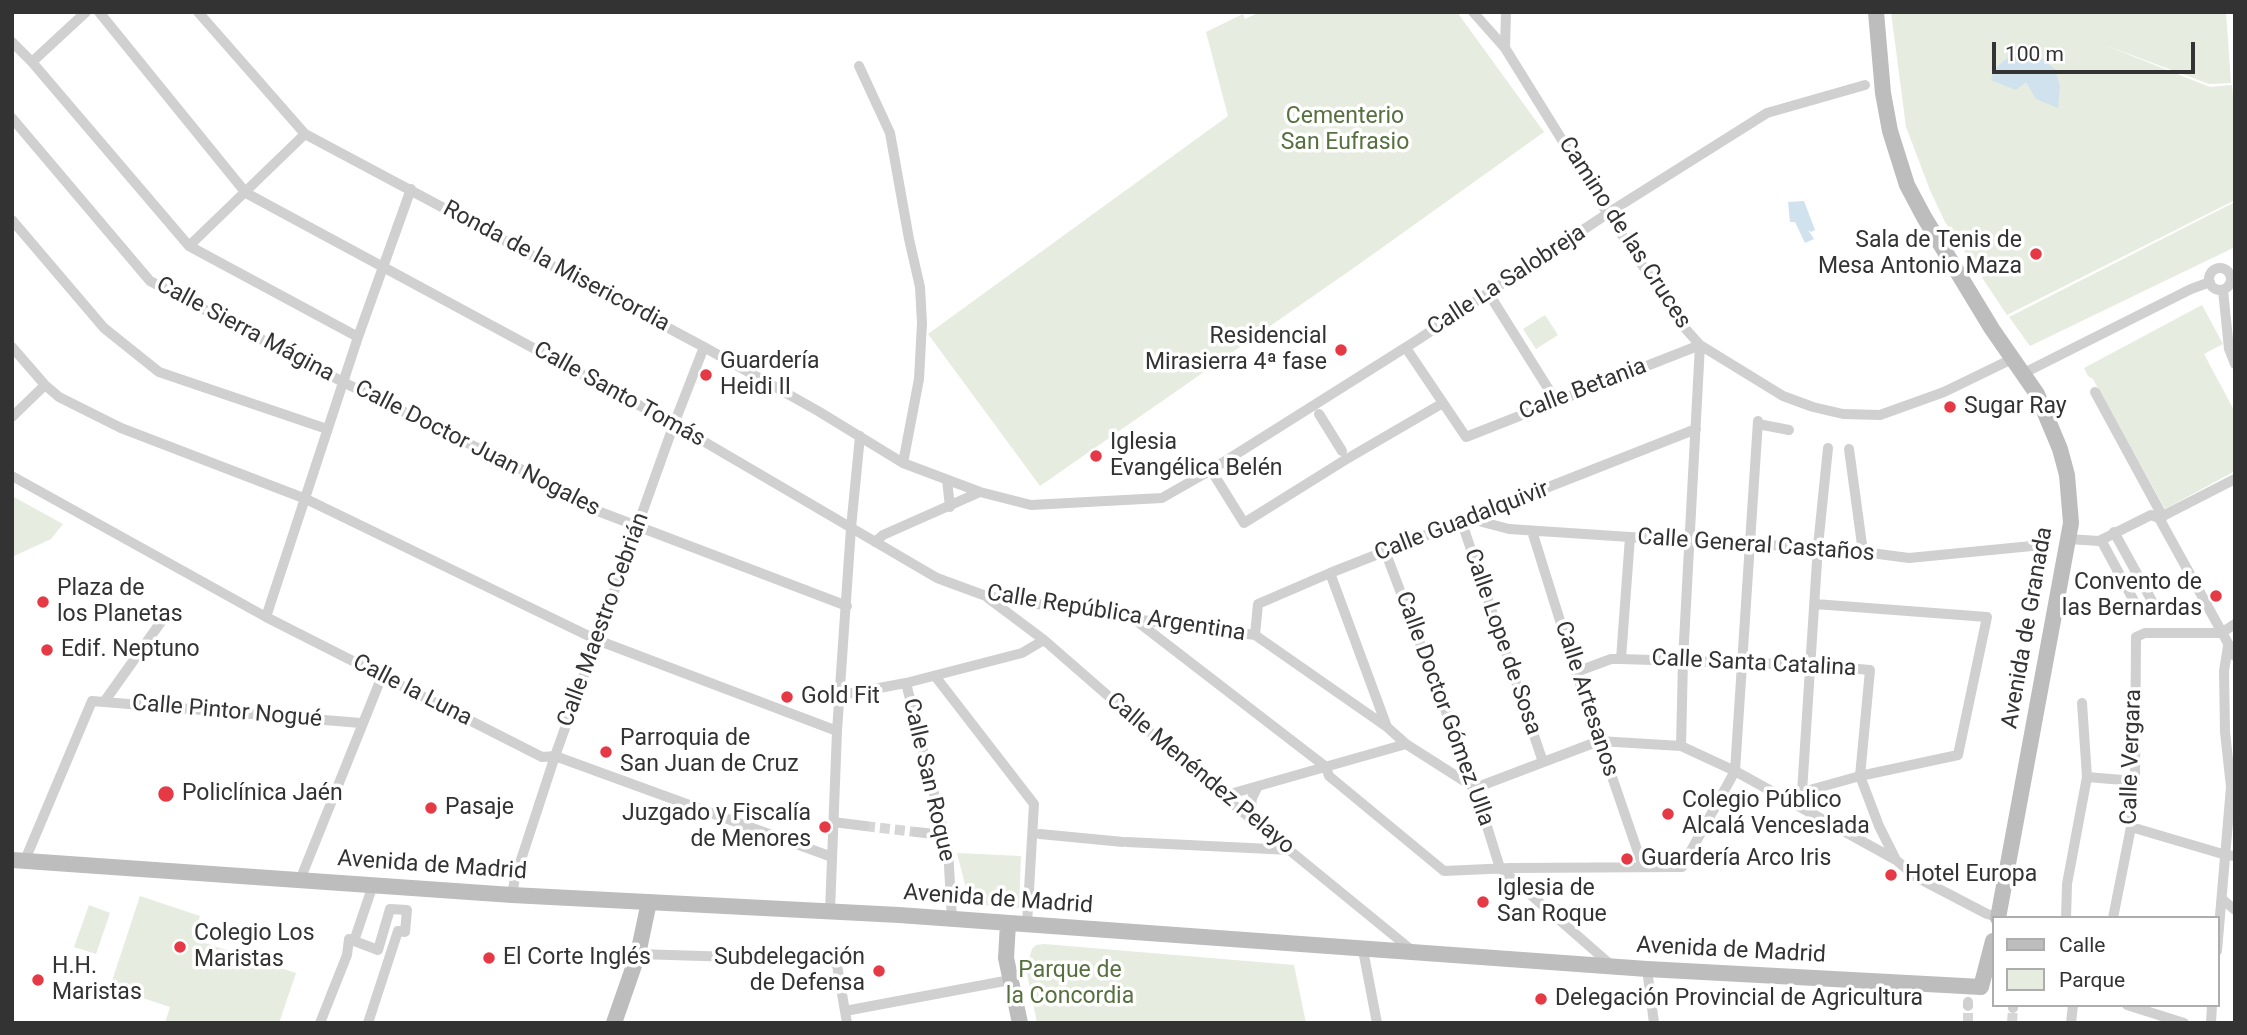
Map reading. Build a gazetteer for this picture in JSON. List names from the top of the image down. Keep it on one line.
{"streets":{"street":["Camino de las Cruces","Ronda de la Misericordia","Calle La Salobreja","Calle Sierra Mágina","Calle Betania","Calle Santo Tomás","Calle Doctor Juan Nogales","Calle Guadalquivir","Calle General Castaños","Calle República Argentina","Calle Maestro Cebrián","Avenida de Granada","Calle Lope de Sosa","Calle Santa Catalina","Calle la Luna","Calle Artesanos","Calle Doctor Gómez Ulla","Calle Pintor Nogué","Calle Vergara","Calle Menéndez Pelayo","Calle San Roque","Avenida de Madrid"]},"crossings":[["Camino de las Cruces","Calle La Salobreja"],["Camino de las Cruces","Calle Betania"],["Camino de las Cruces","Avenida de Granada"],["Ronda de la Misericordia","Calle La Salobreja"],["Ronda de la Misericordia","Calle Maestro Cebrián"],["Calle Sierra Mágina","Calle Doctor Juan Nogales"],["Calle Santo Tomás","Calle República Argentina"],["Calle Santo Tomás","Calle Maestro Cebrián"],["Calle Doctor Juan Nogales","Calle Maestro Cebrián"],["Calle Guadalquivir","Calle General Castaños"],["Calle Guadalquivir","Calle República Argentina"],["Calle Guadalquivir","Calle Lope de Sosa"],["Calle Guadalquivir","Calle Doctor Gómez Ulla"],["Calle General Castaños","Calle Lope de Sosa"],["Calle General Castaños","Calle Artesanos"],["Calle República Argentina","Calle Doctor Gómez Ulla"],["Calle República Argentina","Calle Menéndez Pelayo"],["Calle Maestro Cebrián","Calle la Luna"],["Calle Maestro Cebrián","Avenida de Madrid"],["Calle Santa Catalina","Calle Artesanos"],["Calle Menéndez Pelayo","Avenida de Madrid"],["Calle San Roque","Avenida de Madrid"]],"parks":["Cementerio San Eufrasio","Parque de la Concordia"],"places":["Sala de Tenis de Mesa Antonio Maza","Residencial Mirasierra 4ª fase","Guardería Heidi II","Sugar Ray","Iglesia Evangélica Belén","Convento de las Bernardas","Plaza de los Planetas","Edif. Neptuno","Gold Fit","Parroquia de San Juan de Cruz","Policlínica Jaén","Pasaje","Colegio Público Alcalá Venceslada","Juzgado y Fiscalía de Menores","Guardería Arco Iris","Hotel Europa","Iglesia de San Roque","Colegio Los Maristas","El Corte Inglés","Subdelegación de Defensa","H.H. Maristas","Delegación Provincial de Agricultura"],"legend":["Calle","Parque"],"scale_bar":"100 m"}
